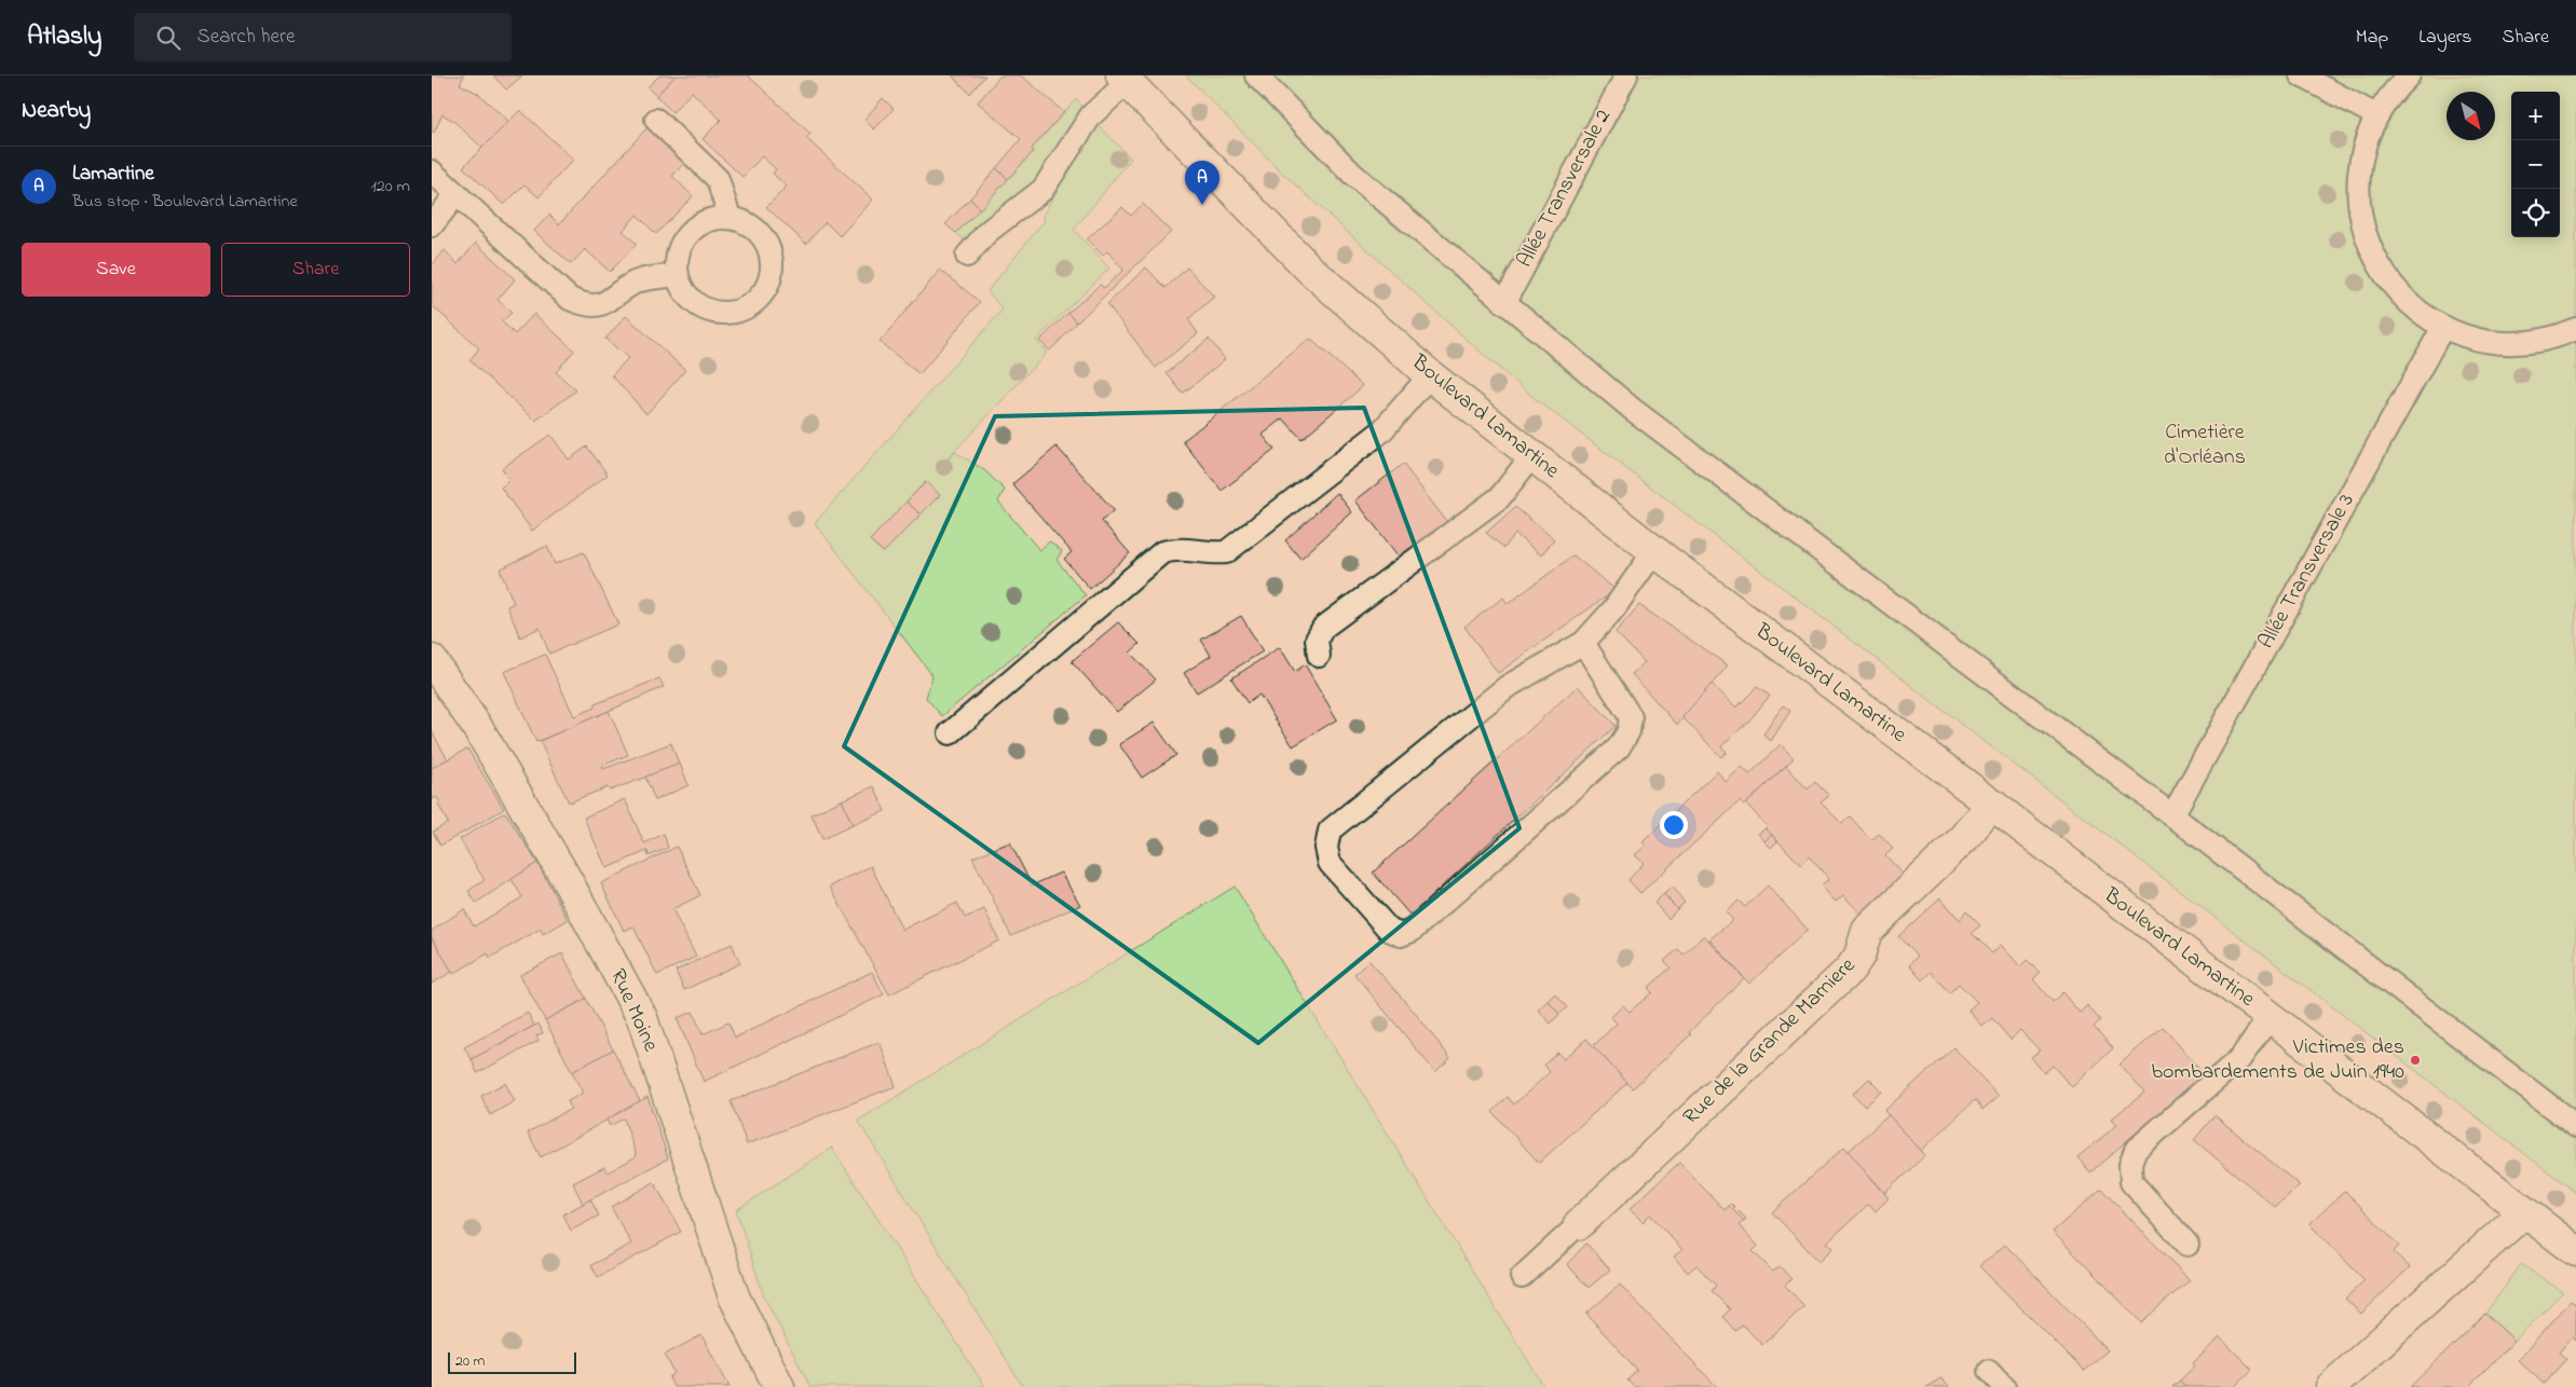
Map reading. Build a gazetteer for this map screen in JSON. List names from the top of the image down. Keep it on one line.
{"streets":{"street":["Boulevard Lamartine","Rue Moine","Rue de la Grande Marniere"],"lane":["Allée Transversale 2","Allée Transversale 3"]},"crossings":[["Boulevard Lamartine","Rue de la Grande Marniere"]],"parks":["Cimetière d'Orléans"],"places":["Victimes des bombardements de Juin 1940"],"scale_bar":"20 m","north":"bottom right","page":{"header":"Atlasly","search":"Search here","nav":["Map","Layers","Share"],"heading":"Nearby","map_buttons":["+","−"],"list":[{"mark":"A","name":"Lamartine","note":"Bus stop · Boulevard Lamartine","value":"120 m"}],"pins":"A","buttons":["Save","Share"],"scale":"20 m"}}
